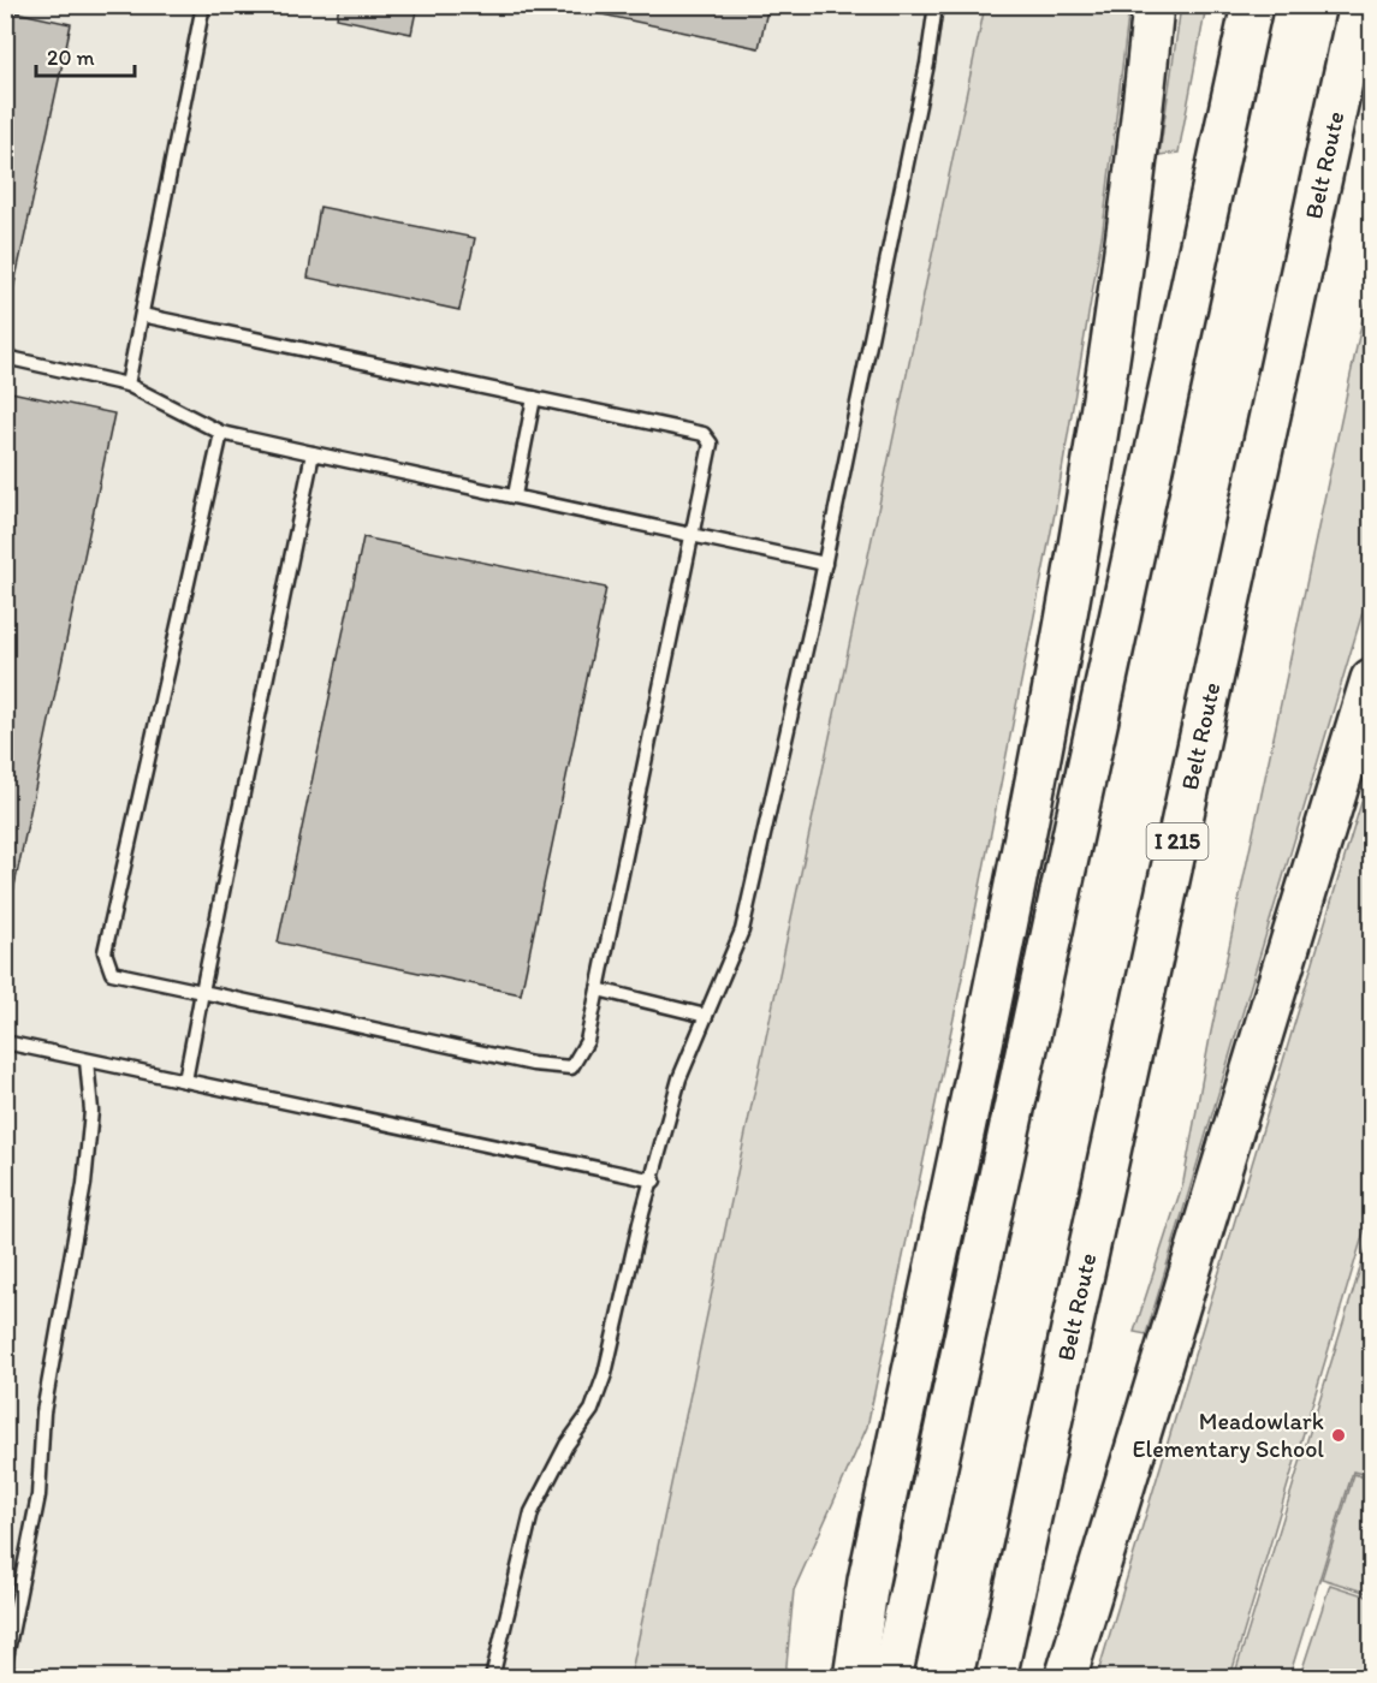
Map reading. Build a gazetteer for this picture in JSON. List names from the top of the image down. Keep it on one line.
{"streets":{"highway":["Belt Route","I 215"]},"places":["Meadowlark Elementary School"],"scale_bar":"20 m"}
